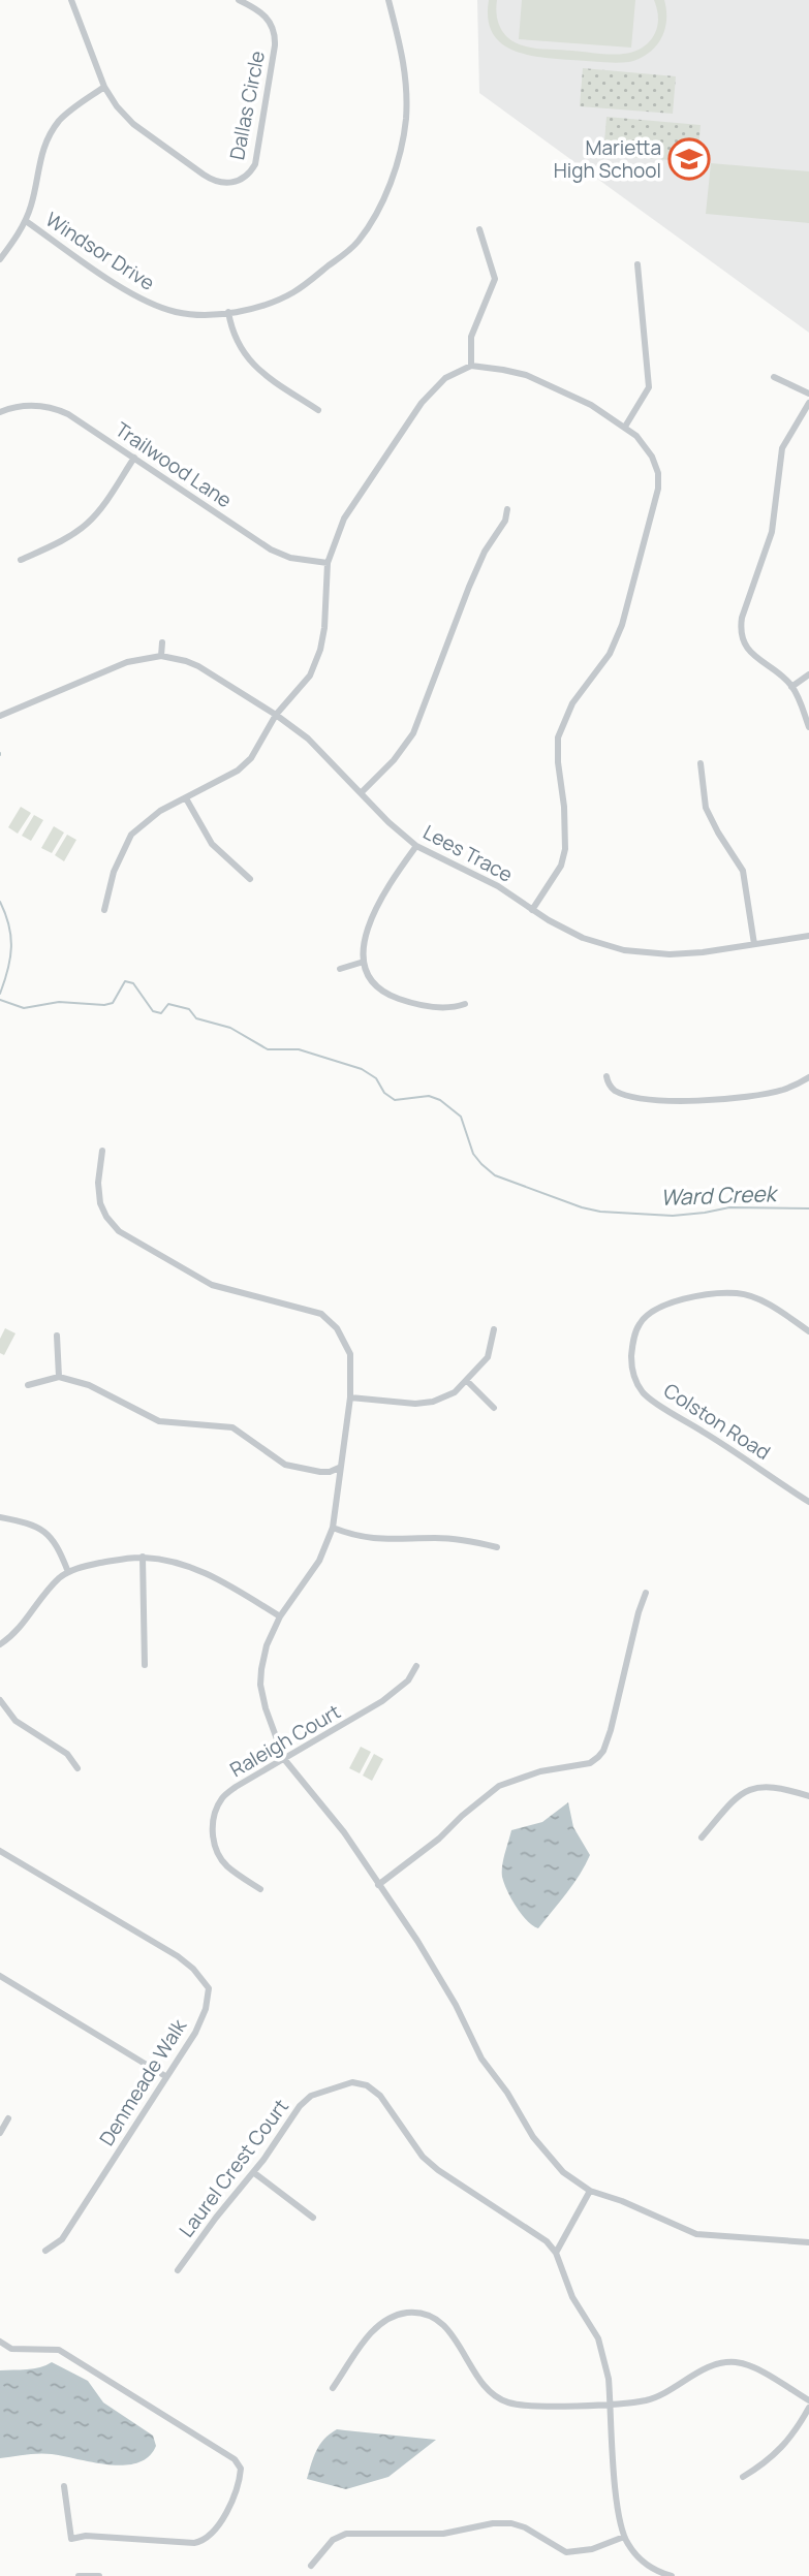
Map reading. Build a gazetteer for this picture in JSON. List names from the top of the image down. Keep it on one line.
{"streets":{"street":["Dallas Circle","Windsor Drive","Trailwood Lane","Lees Trace","Colston Road","Raleigh Court","Denmeade Walk","Laurel Crest Court"]},"water":["Ward Creek"],"places":{"school or university":["Marietta High School"]}}
